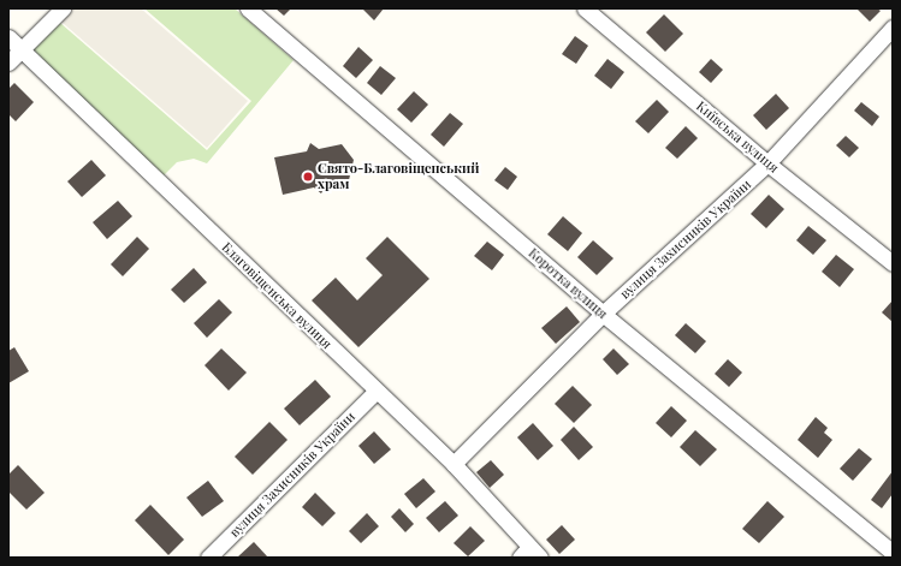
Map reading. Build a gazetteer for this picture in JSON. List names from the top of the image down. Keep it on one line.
{"streets":{"street":["Київська вулиця","вулиця Захисників України","Коротка вулиця","Благовіщенська вулиця"]},"crossings":[["Київська вулиця","вулиця Захисників України"],["вулиця Захисників України","Коротка вулиця"],["вулиця Захисників України","Благовіщенська вулиця"]],"places":["Свято-Благовіщенський храм"]}
